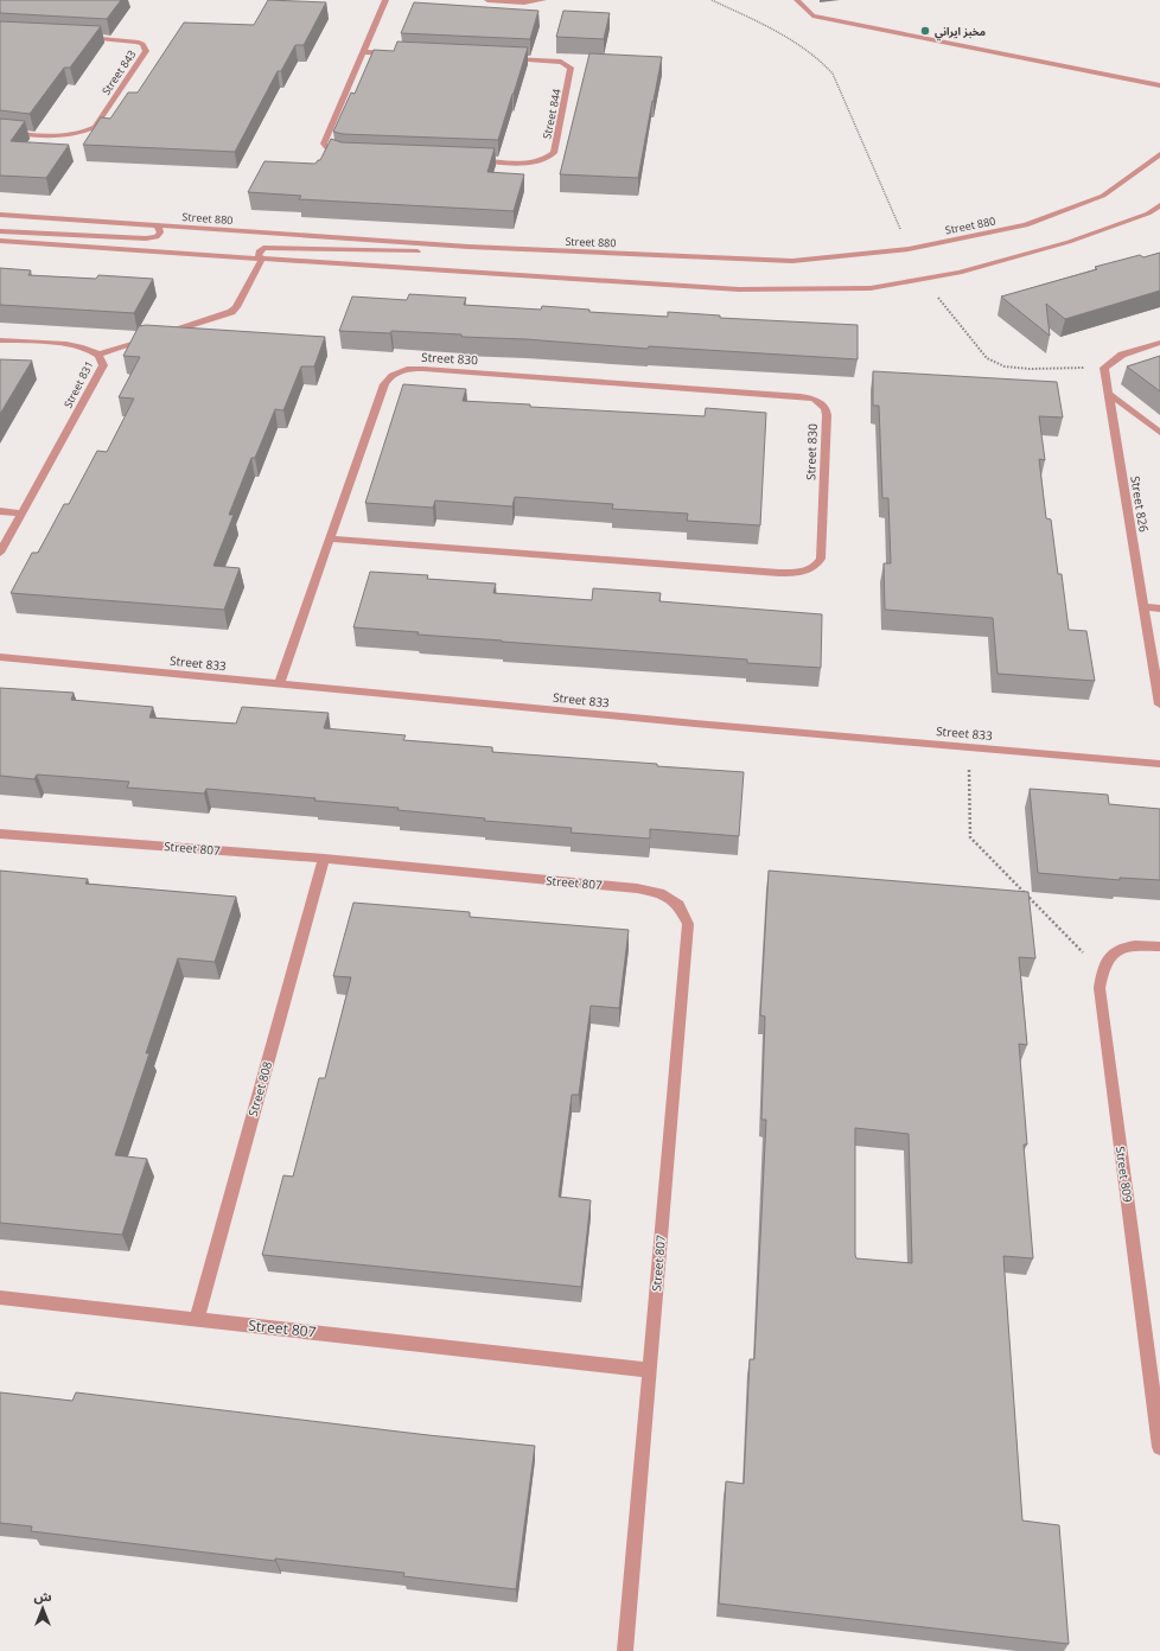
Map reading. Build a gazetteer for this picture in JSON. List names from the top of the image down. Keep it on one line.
{"streets":{"street":["Street 843","Street 844","Street 880","Street 830","Street 831","Street 826","Street 833","Street 807","Street 808","Street 809"]},"crossings":[["Street 830","Street 833"],["Street 807","Street 808"]],"places":["مخبز ايراني"],"north":"top"}
